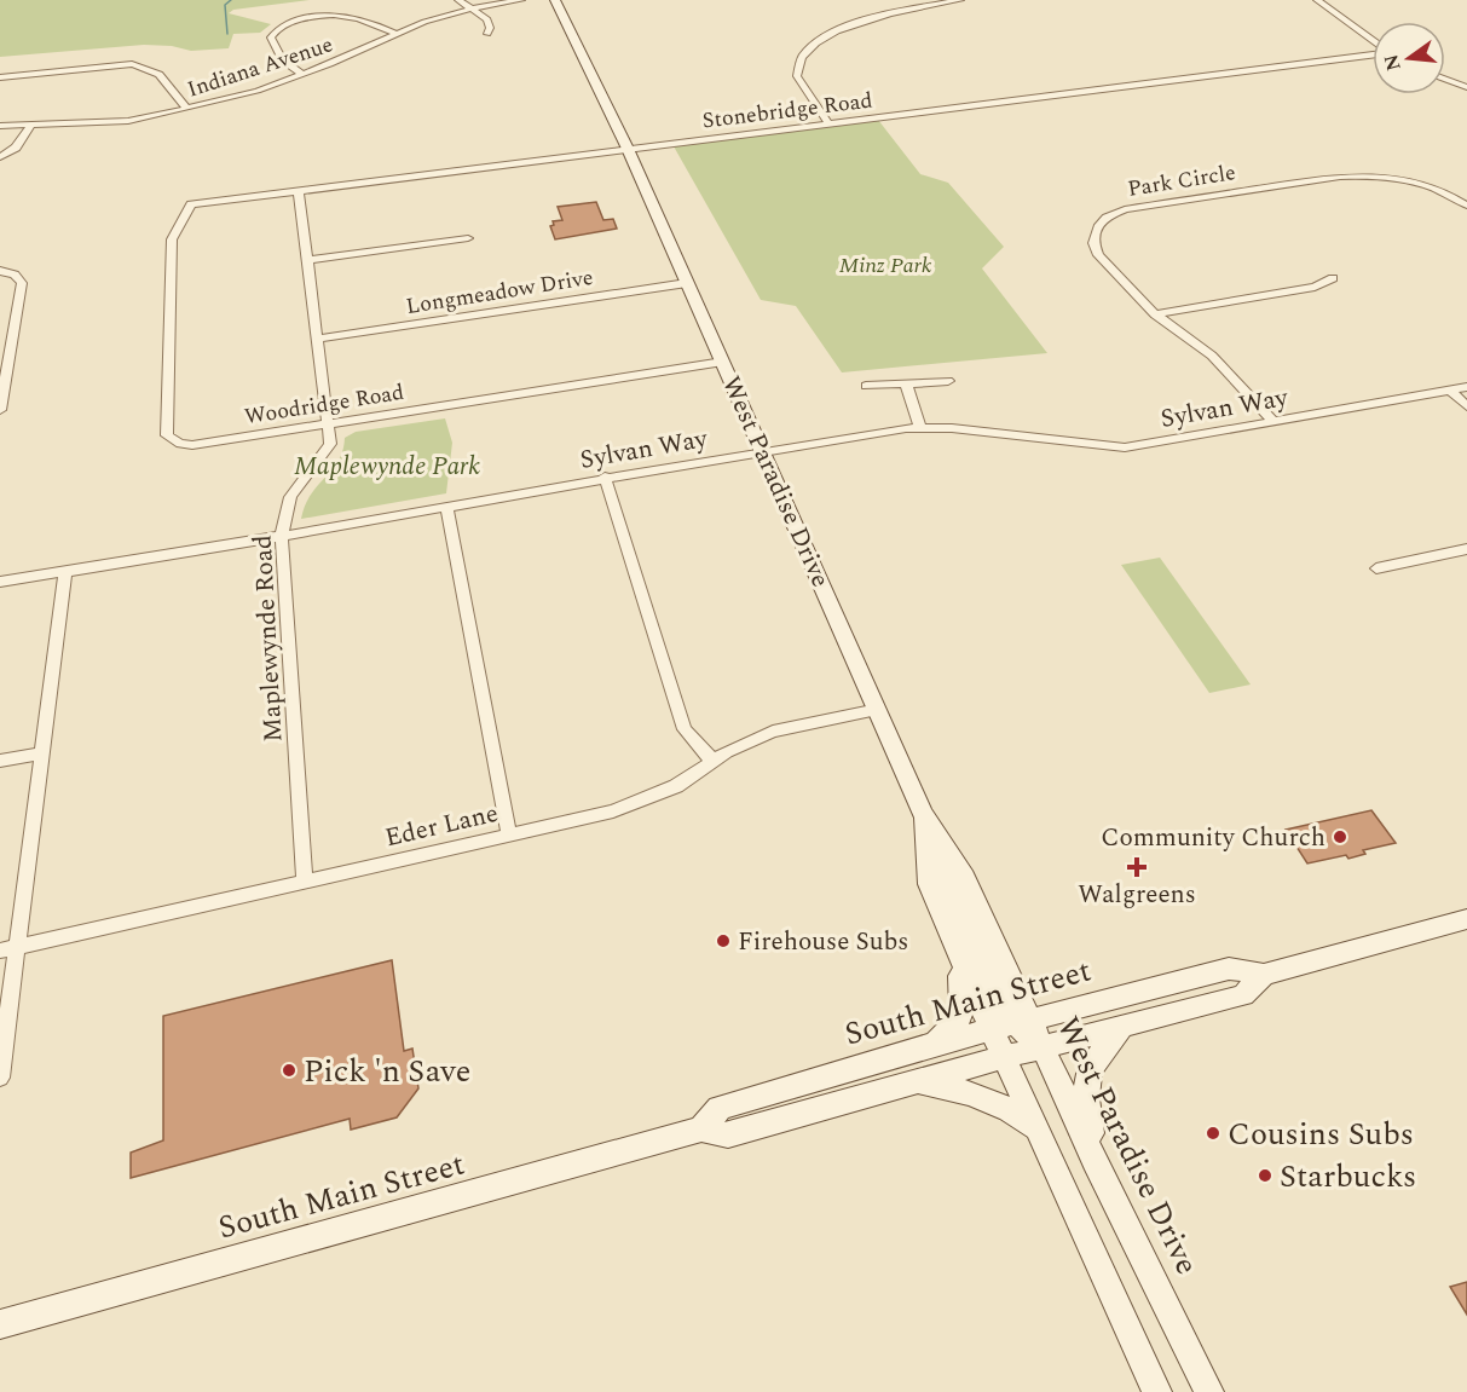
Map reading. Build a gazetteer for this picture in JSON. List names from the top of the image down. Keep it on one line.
{"streets":{"street":["Indiana Avenue","Stonebridge Road","Park Circle","Longmeadow Drive","Woodridge Road","Sylvan Way","West Paradise Drive","Maplewynde Road","Eder Lane","South Main Street"]},"crossings":[["Stonebridge Road","Woodridge Road"],["Stonebridge Road","West Paradise Drive"],["Stonebridge Road","Maplewynde Road"],["Park Circle","Sylvan Way"],["Longmeadow Drive","West Paradise Drive"],["Longmeadow Drive","Maplewynde Road"],["Woodridge Road","West Paradise Drive"],["Woodridge Road","Maplewynde Road"],["Sylvan Way","West Paradise Drive"],["Sylvan Way","Maplewynde Road"],["West Paradise Drive","Eder Lane"],["West Paradise Drive","South Main Street"],["Maplewynde Road","Eder Lane"]],"parks":["Minz Park","Maplewynde Park"],"places":{"other":["Community Church","Firehouse Subs","Pick 'n Save","Cousins Subs","Starbucks"],"health":["Walgreens"]},"north":"left"}
